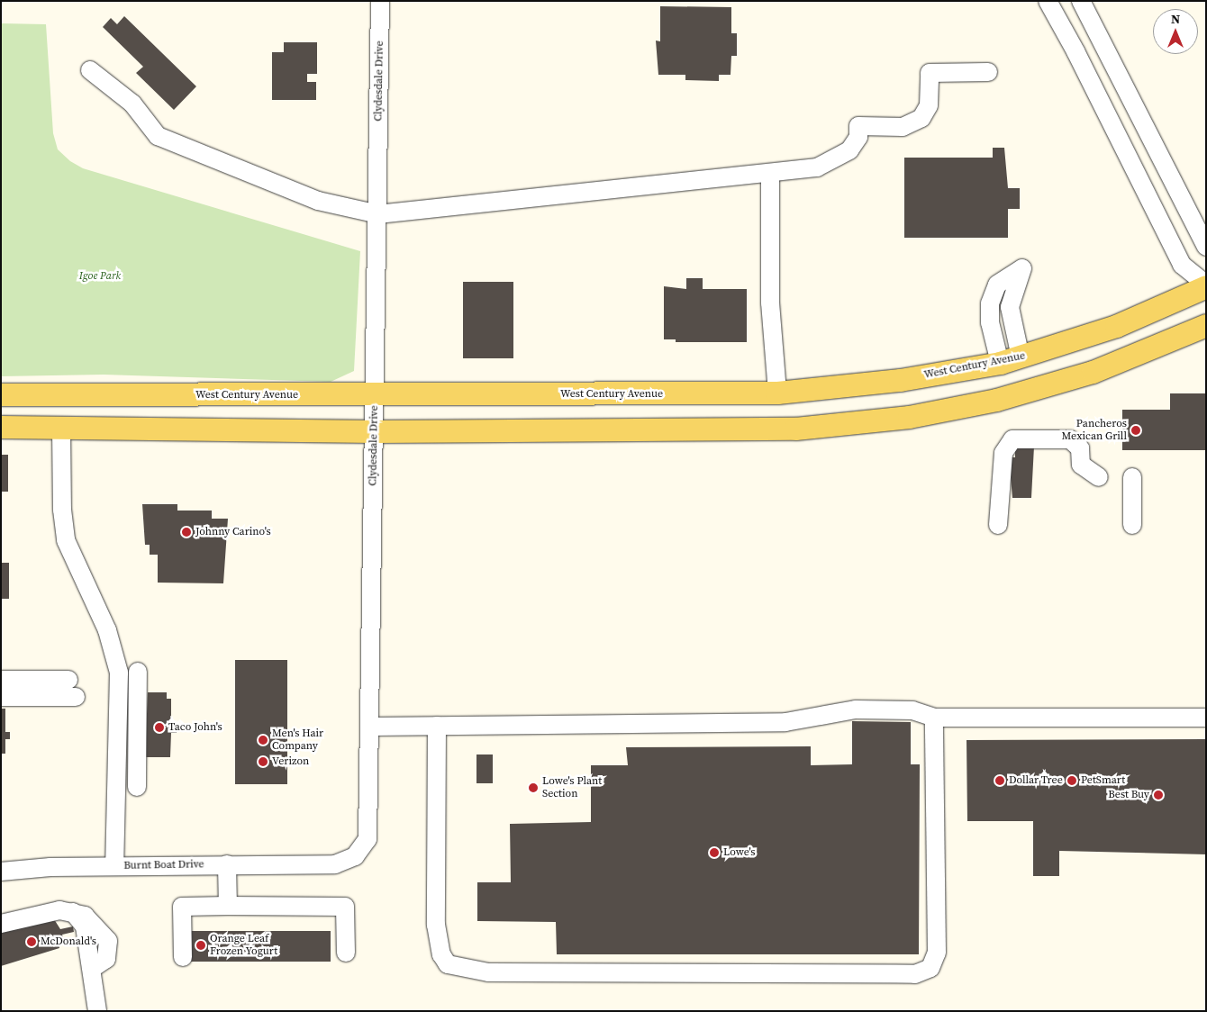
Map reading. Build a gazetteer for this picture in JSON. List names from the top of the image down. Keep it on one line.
{"streets":{"main road":["West Century Avenue"],"street":["Clydesdale Drive","Burnt Boat Drive"]},"crossings":[["Clydesdale Drive","West Century Avenue"],["Clydesdale Drive","Burnt Boat Drive"]],"parks":["Igoe Park"],"places":["Pancheros Mexican Grill","Johnny Carino's","Taco John's","Men's Hair Company","Verizon","Dollar Tree","PetSmart","Lowe's Plant Section","Best Buy","Lowe's","McDonald's","Orange Leaf Frozen Yogurt"],"north":"top"}
